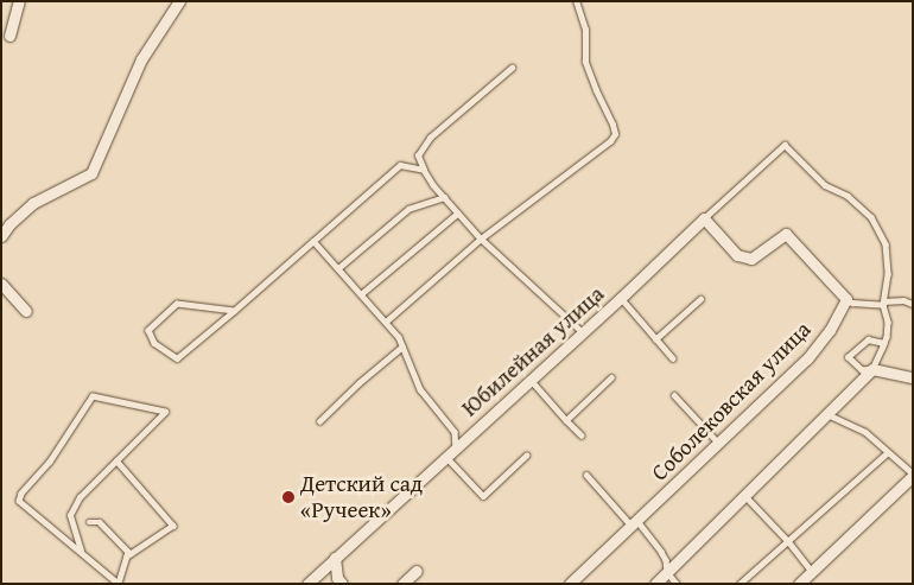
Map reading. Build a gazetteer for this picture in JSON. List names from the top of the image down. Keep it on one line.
{"streets":{"street":["Юбилейная улица","Соболековская улица"]},"places":["Детский сад «Ручеек»"]}
